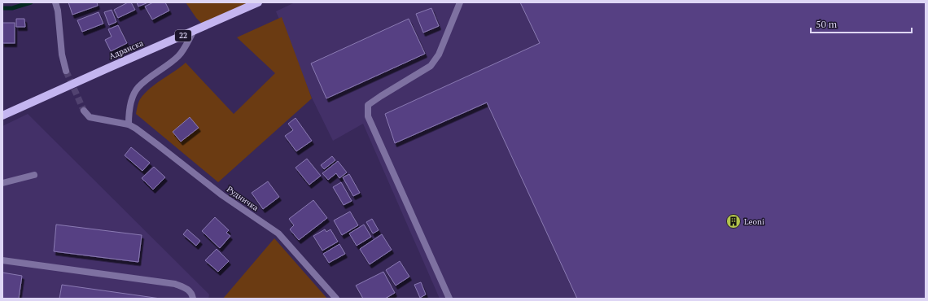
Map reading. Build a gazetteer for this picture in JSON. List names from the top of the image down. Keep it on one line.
{"streets":{"main road":["22","Адранска"],"street":["Рудничка"]},"places":{"building":["Leoni"]},"scale_bar":"50 m"}
